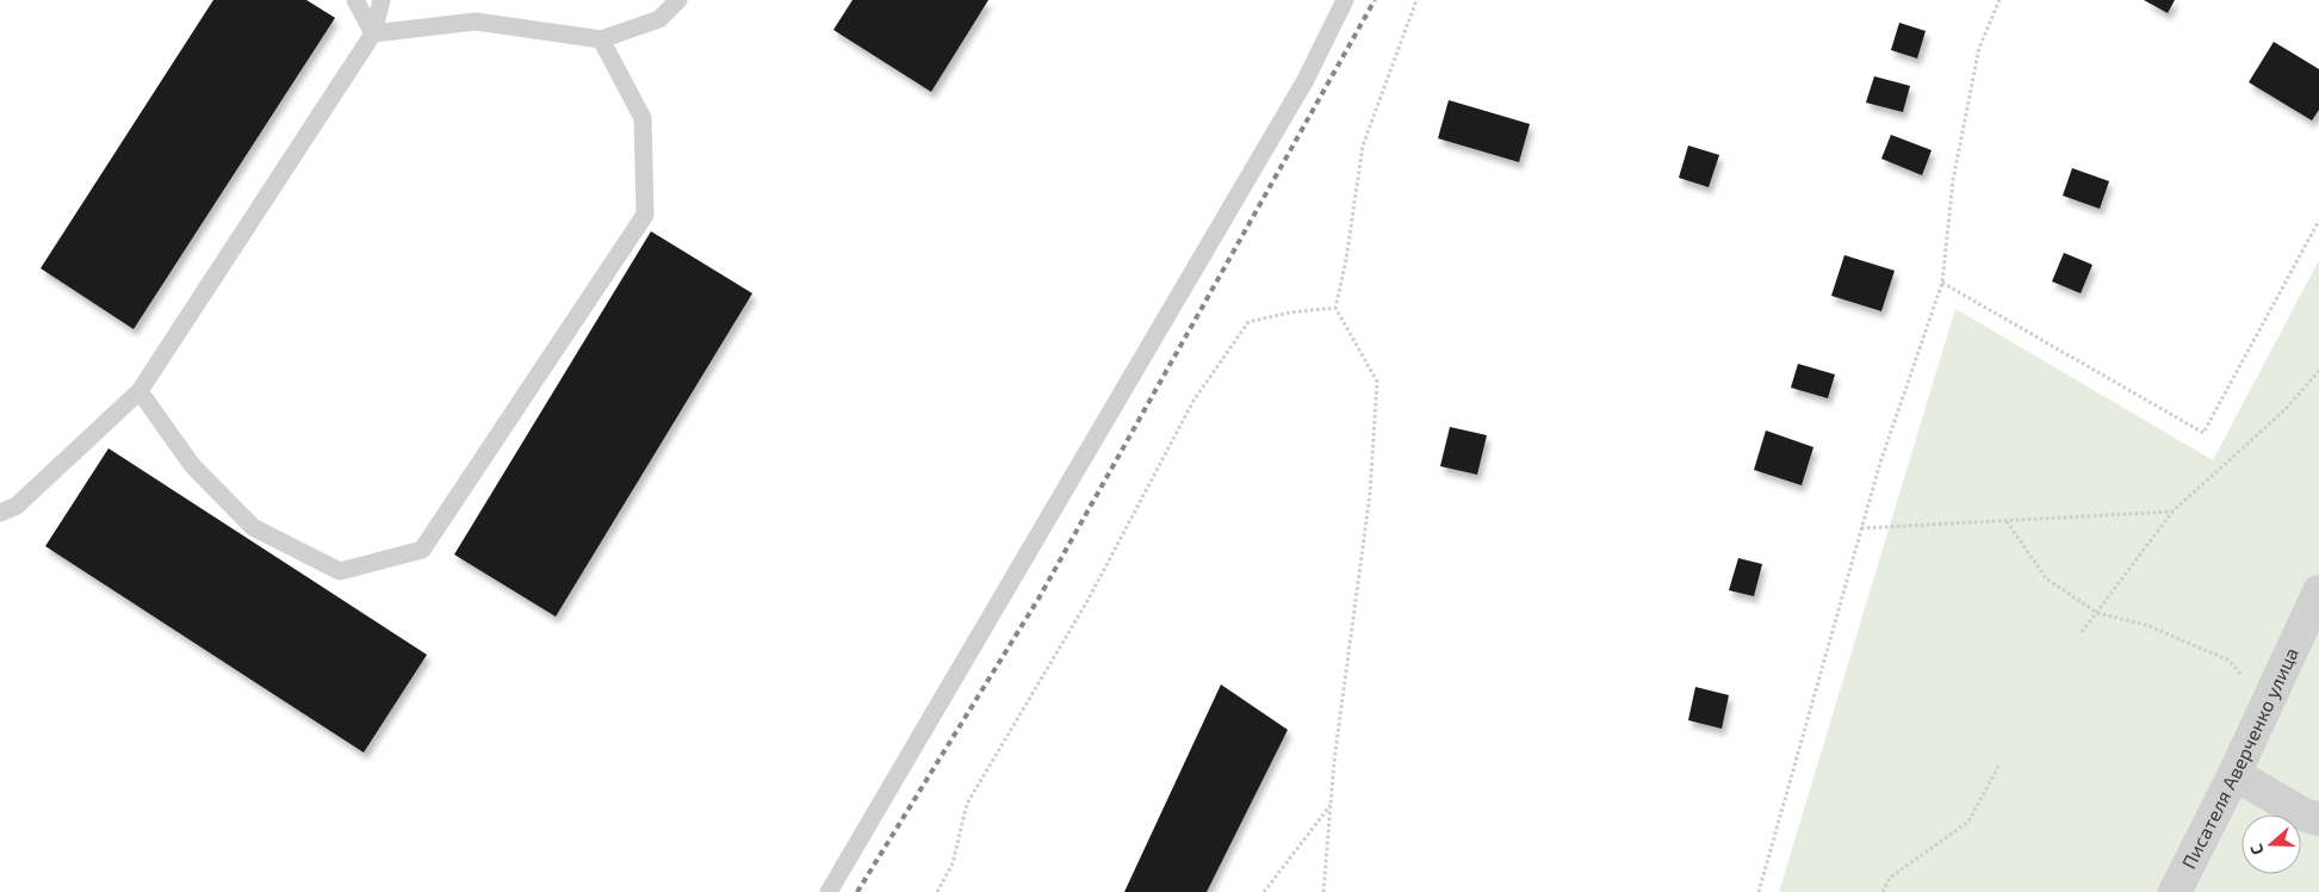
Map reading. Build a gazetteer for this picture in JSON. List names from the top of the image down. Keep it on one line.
{"streets":{"street":["Писателя Аверченко улица"]},"north":"left"}
